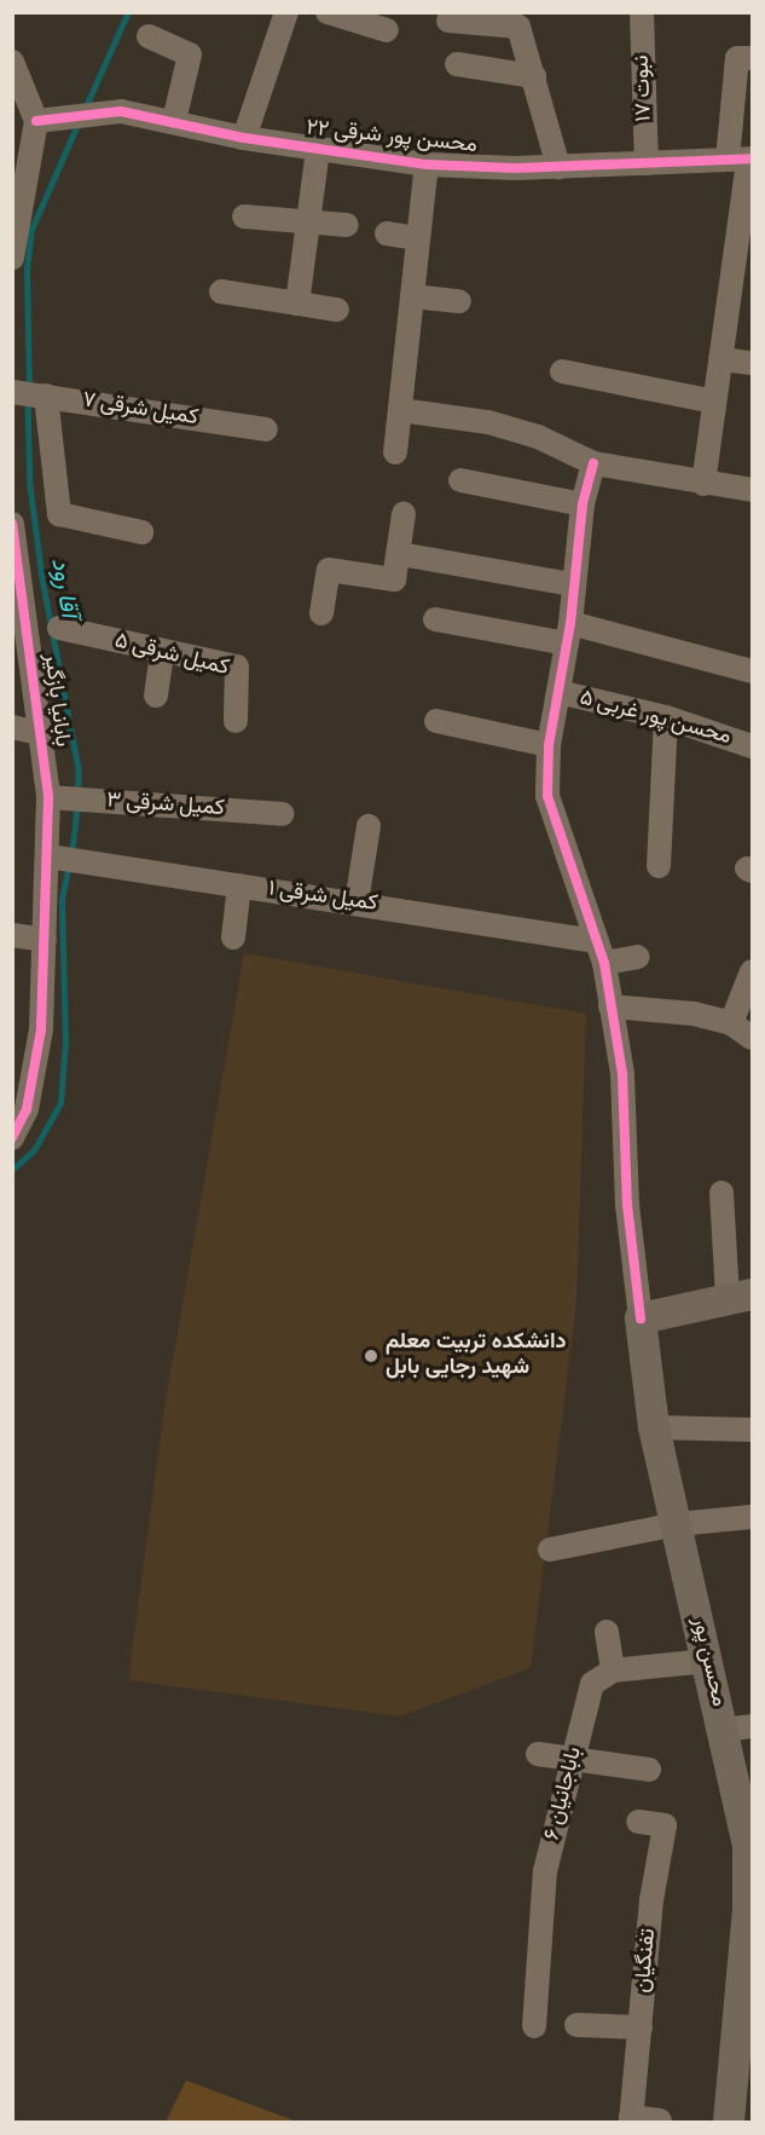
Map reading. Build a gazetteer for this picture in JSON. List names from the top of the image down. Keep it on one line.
{"streets":{"main road":["محسن پور"],"street":["نبوت ۱۷","محسن پور شرقی ۲۲","کمیل شرقی ۷","کمیل شرقی ۵","بابانیا بازگیر","محسن پور غربی ۵","کمیل شرقی ۳","کمیل شرقی ۱","باباجانیان ۶","تفنگیان"]},"crossings":[["نبوت ۱۷","محسن پور شرقی ۲۲"],["بابانیا بازگیر","کمیل شرقی ۳"],["بابانیا بازگیر","کمیل شرقی ۱"]],"water":["آقا رود"],"places":["دانشکده تربیت معلم شهید رجایی بابل"]}
